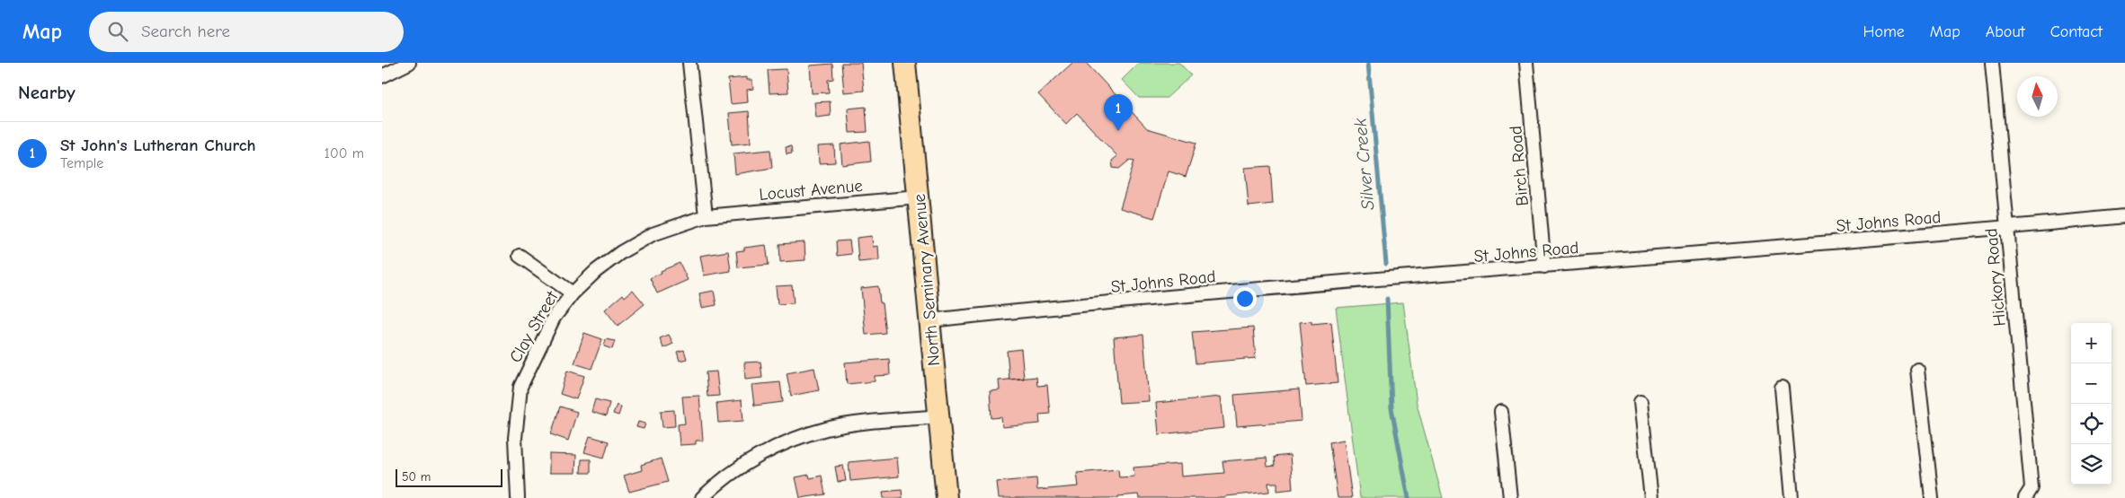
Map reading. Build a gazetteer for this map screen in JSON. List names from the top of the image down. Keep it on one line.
{"streets":{"main road":["North Seminary Avenue"],"street":["Birch Road","Locust Avenue","St Johns Road","Hickory Road","Clay Street"]},"crossings":[["Birch Road","St Johns Road"],["Locust Avenue","North Seminary Avenue"],["Locust Avenue","Clay Street"],["St Johns Road","Hickory Road"],["St Johns Road","North Seminary Avenue"]],"water":["Silver Creek"],"scale_bar":"50 m","north":"top","page":{"header":"Map","search":"Search here","nav":["Home","Map","About","Contact"],"heading":"Nearby","pins":"1","list":[{"mark":"1","name":"St John's Lutheran Church","note":"Temple","value":"100 m"}],"map_buttons":["+","−"],"scale":"50 m"}}
